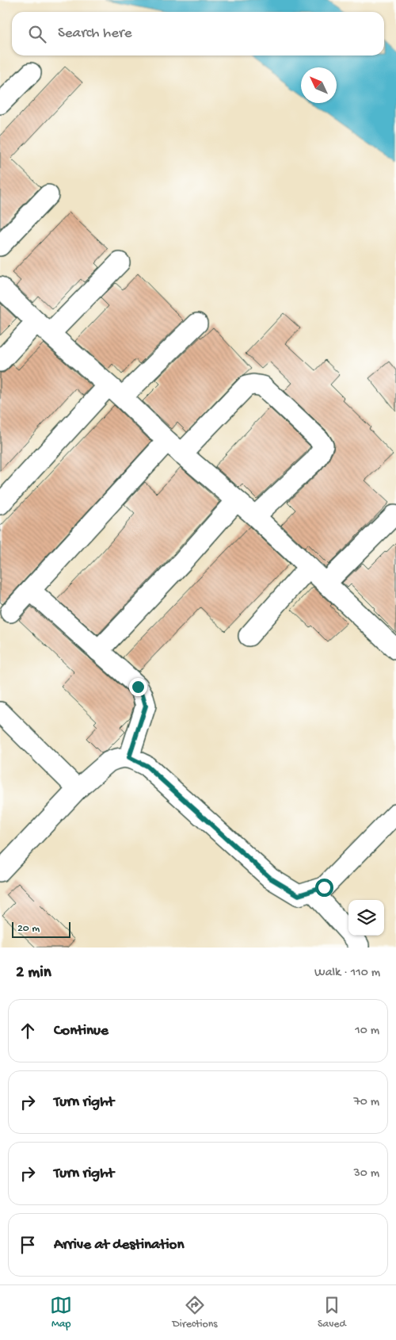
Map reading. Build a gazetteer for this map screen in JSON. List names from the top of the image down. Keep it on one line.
{"scale_bar":"20 m","north":"top left","page":{"search":"Search here","scale":"20 m","heading":["2 min","Walk · 110 m"],"list":[["Continue","10 m"],["Turn right","70 m"],["Turn right","30 m"],"Arrive at destination"],"nav":["Map","Directions","Saved"]}}
